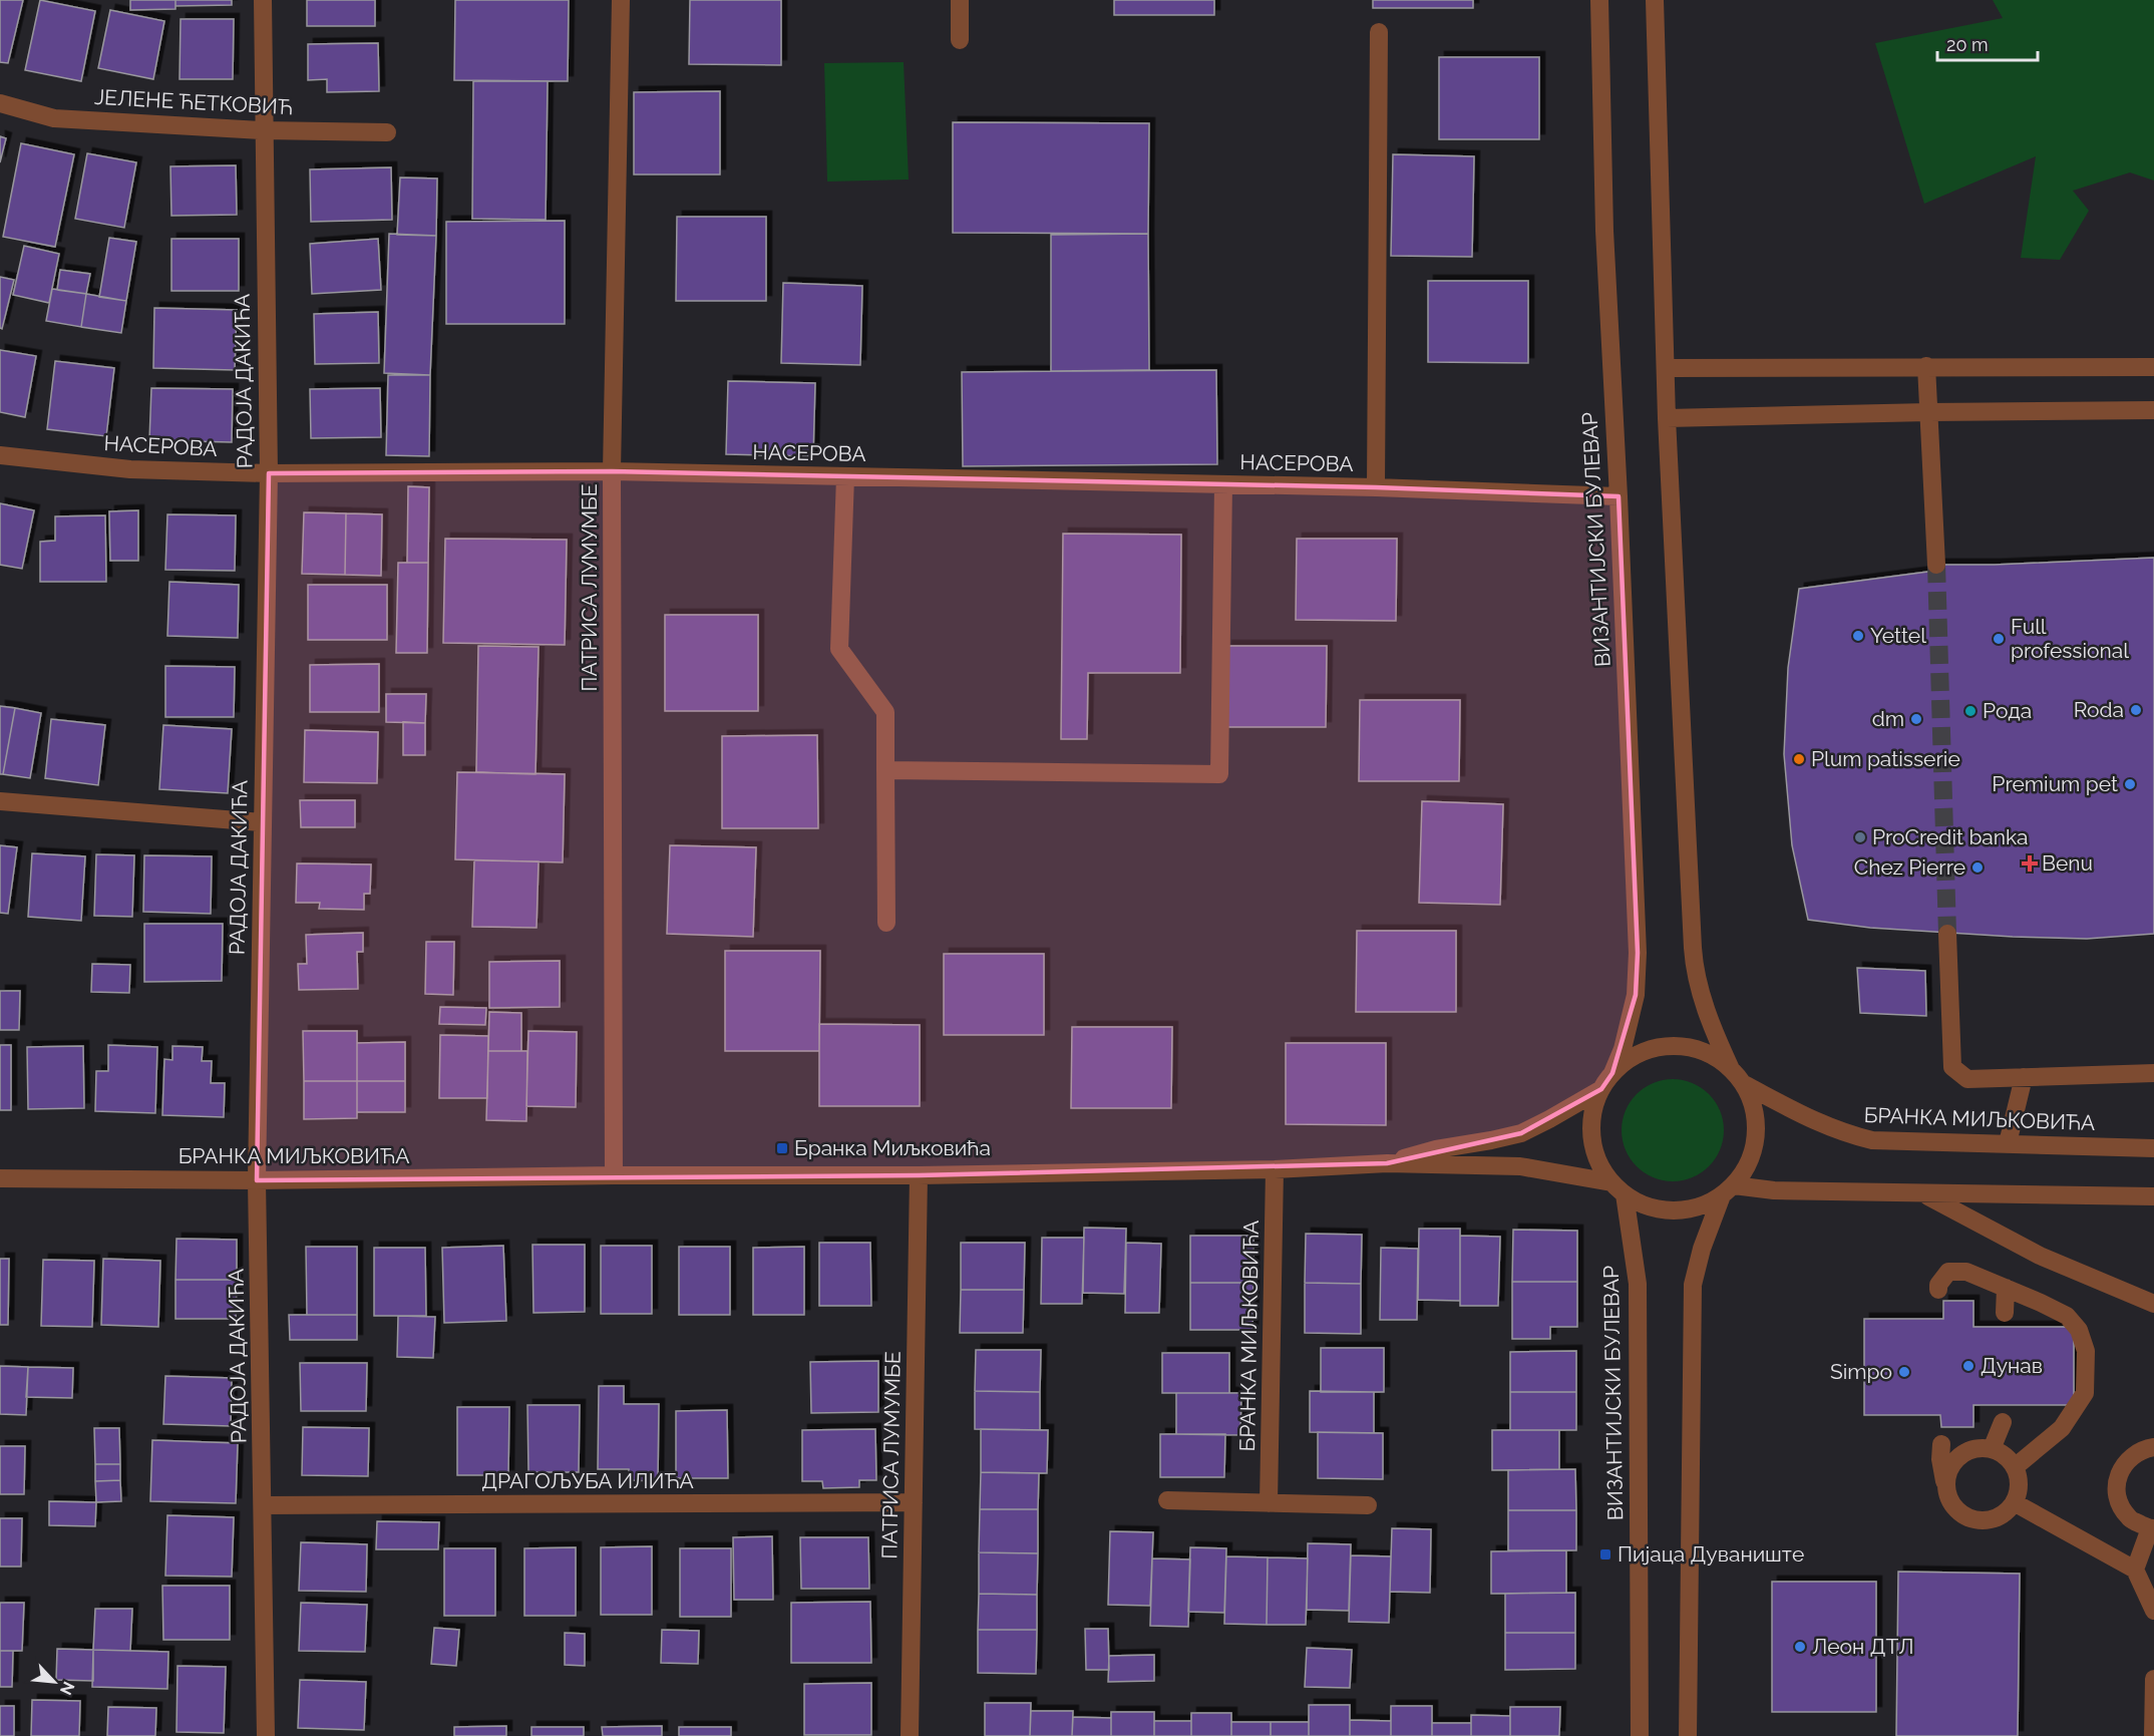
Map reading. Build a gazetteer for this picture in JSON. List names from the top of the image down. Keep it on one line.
{"streets":{"street":["ЈЕЛЕНЕ ЋЕТКОВИЋ","РАДОЈА ДАКИЋА","НАСЕРОВА","ВИЗАНТИЈСКИ БУЛЕВАР","ПАТРИСА ЛУМУМБЕ","БРАНКА МИЉКОВИЋА","ДРАГОЉУБА ИЛИЋА"]},"crossings":[["ЈЕЛЕНЕ ЋЕТКОВИЋ","РАДОЈА ДАКИЋА"],["РАДОЈА ДАКИЋА","НАСЕРОВА"],["РАДОЈА ДАКИЋА","БРАНКА МИЉКОВИЋА"],["РАДОЈА ДАКИЋА","ДРАГОЉУБА ИЛИЋА"],["НАСЕРОВА","ВИЗАНТИЈСКИ БУЛЕВАР"],["НАСЕРОВА","ПАТРИСА ЛУМУМБЕ"],["ВИЗАНТИЈСКИ БУЛЕВАР","БРАНКА МИЉКОВИЋА"],["ПАТРИСА ЛУМУМБЕ","БРАНКА МИЉКОВИЋА"],["ПАТРИСА ЛУМУМБЕ","ДРАГОЉУБА ИЛИЋА"]],"places":{"other":["Yettel","Full professional","Roda","Рода","dm","Plum patisserie","Premium pet","ProCredit banka","Chez Pierre","Дунав","Simpo","Леон ДТЛ"],"health":["Benu"],"transit":["Бранка Миљковића","Пијаца Дуваниште"]},"scale_bar":"20 m","north":"bottom right"}
